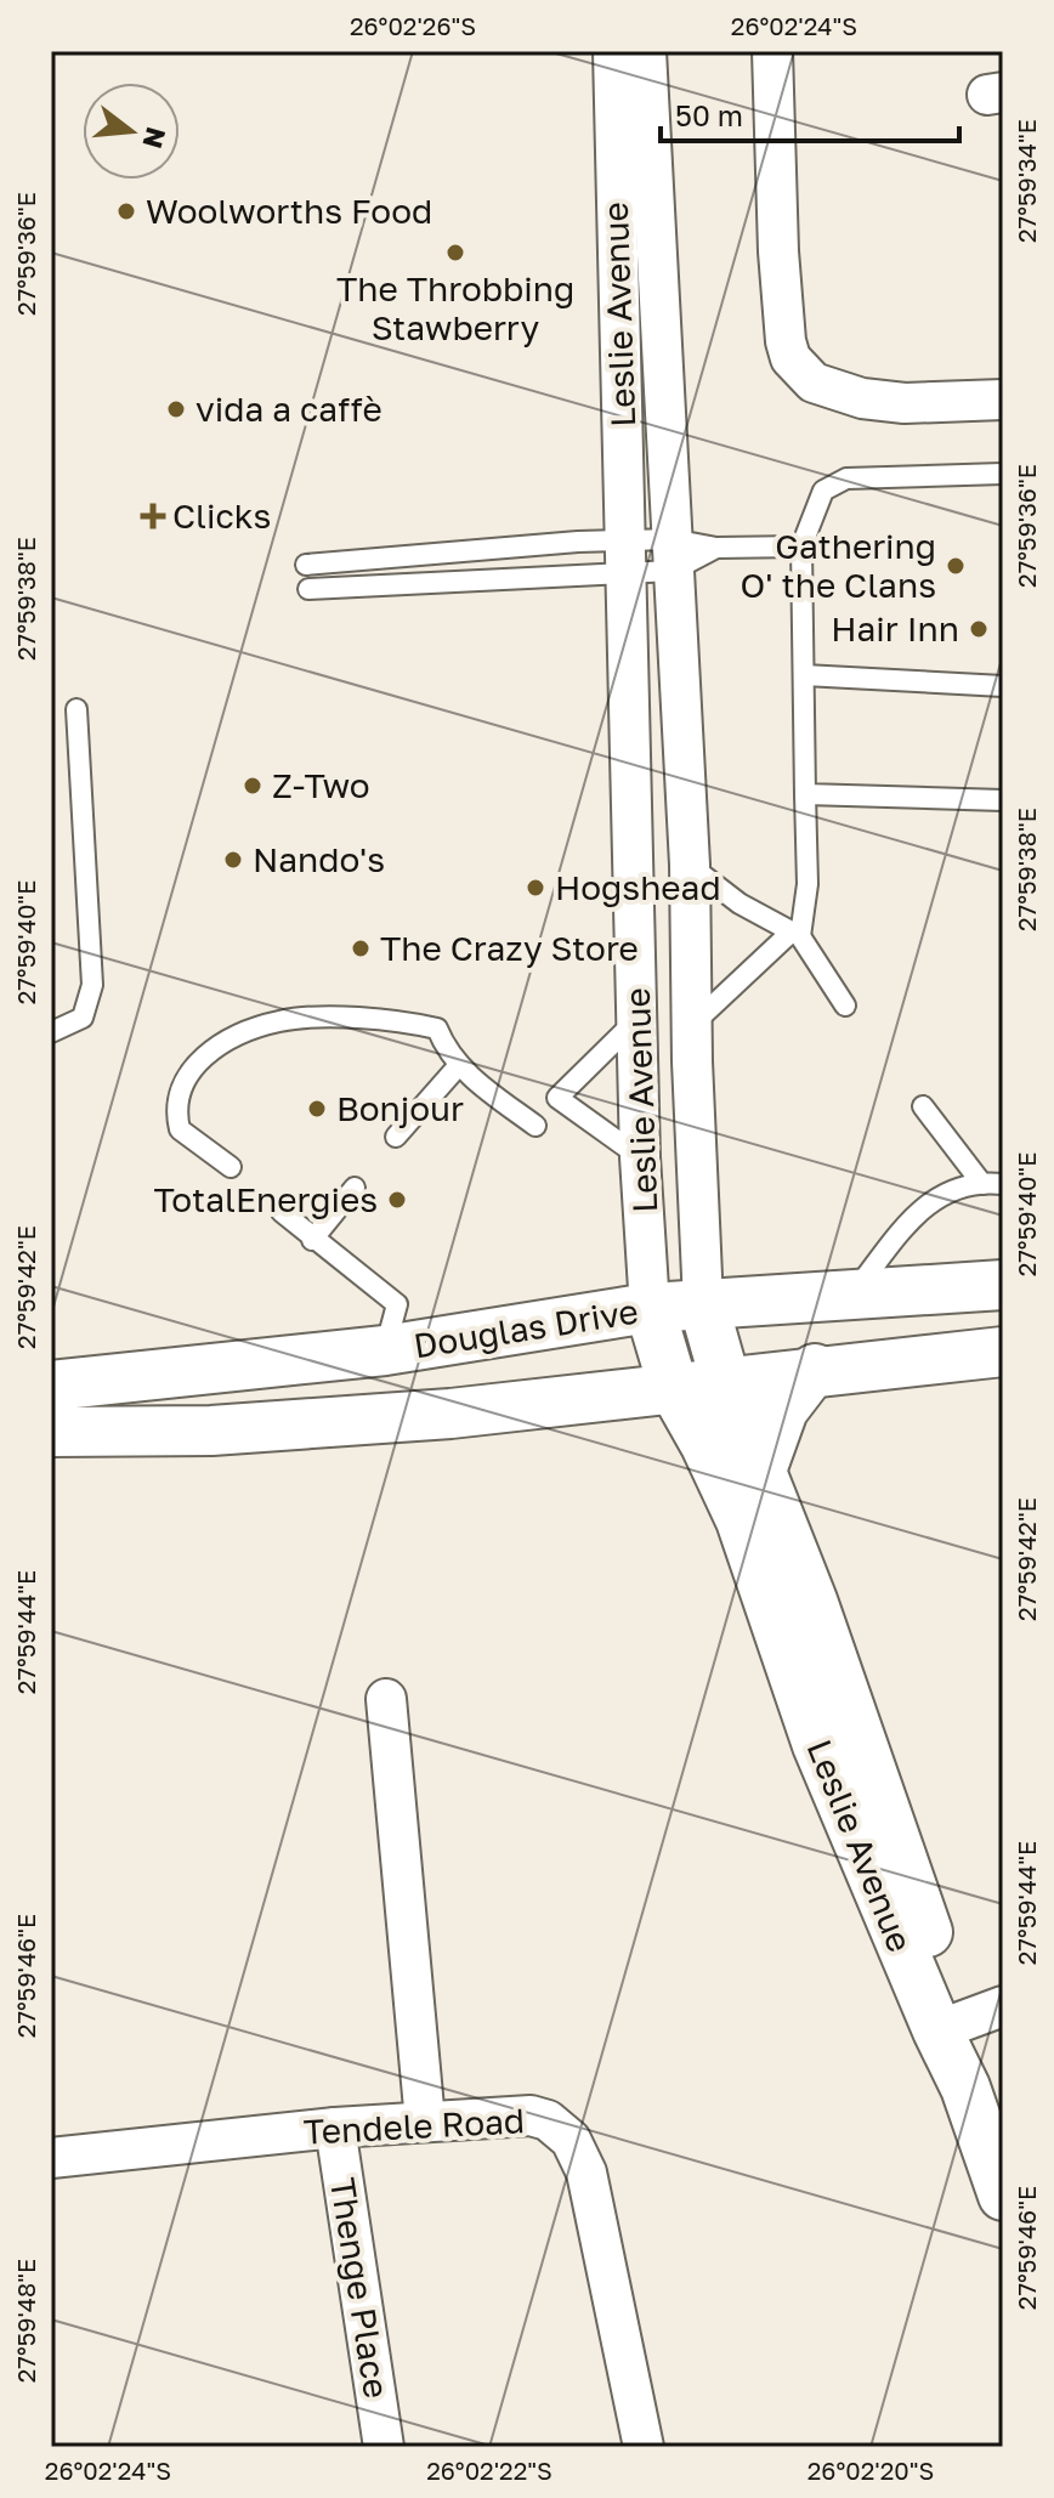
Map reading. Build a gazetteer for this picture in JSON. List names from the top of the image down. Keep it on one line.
{"streets":{"street":["Leslie Avenue","Douglas Drive","Tendele Road","Thenge Place"]},"crossings":[["Leslie Avenue","Douglas Drive"],["Tendele Road","Thenge Place"]],"places":{"other":["Woolworths Food","The Throbbing Stawberry","vida a caffè","Gathering O' the Clans","Hair Inn","Z-Two","Nando's","Hogshead","The Crazy Store","Bonjour","TotalEnergies"],"health":["Clicks"]},"scale_bar":"50 m","north":"right","coordinates":["26°02'26\"S","26°02'24\"S","27°59'34\"E","27°59'36\"E","27°59'38\"E","27°59'40\"E","27°59'42\"E","27°59'44\"E","27°59'46\"E","27°59'48\"E","26°02'22\"S","26°02'20\"S"]}
